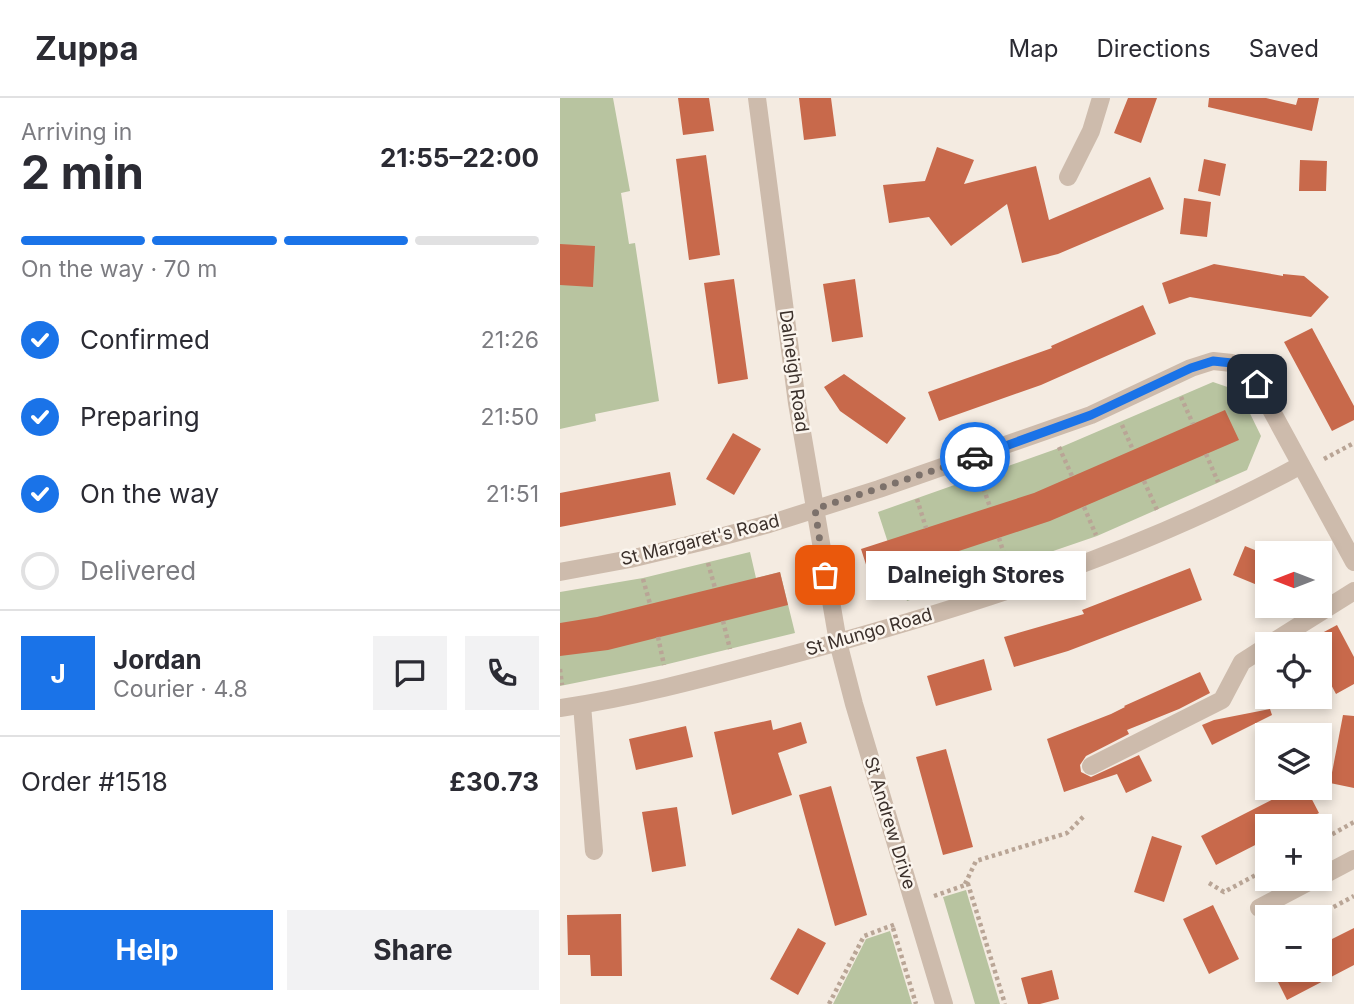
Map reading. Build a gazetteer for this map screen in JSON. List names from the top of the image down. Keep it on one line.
{"streets":{"street":["Dalneigh Road","St Margaret's Road","St Mungo Road","St Andrew Drive"]},"crossings":[["Dalneigh Road","St Margaret's Road"],["Dalneigh Road","St Mungo Road"],["Dalneigh Road","St Andrew Drive"],["St Margaret's Road","St Mungo Road"],["St Mungo Road","St Andrew Drive"]],"places":["Dalneigh Stores"],"north":"left","page":{"header":"Zuppa","nav":["Map","Directions","Saved"],"heading":["2 min","Arriving in","21:55–22:00"],"panel":["Jordan","Courier · 4.8","Order #1518","£30.73"],"bar":"On the way · 70 m","list":[["Confirmed","21:26"],["Preparing","21:50"],["On the way","21:51"],"Delivered"],"map_buttons":["+","−"],"bubble":"Dalneigh Stores","round":"J","buttons":["Help","Share"]}}
